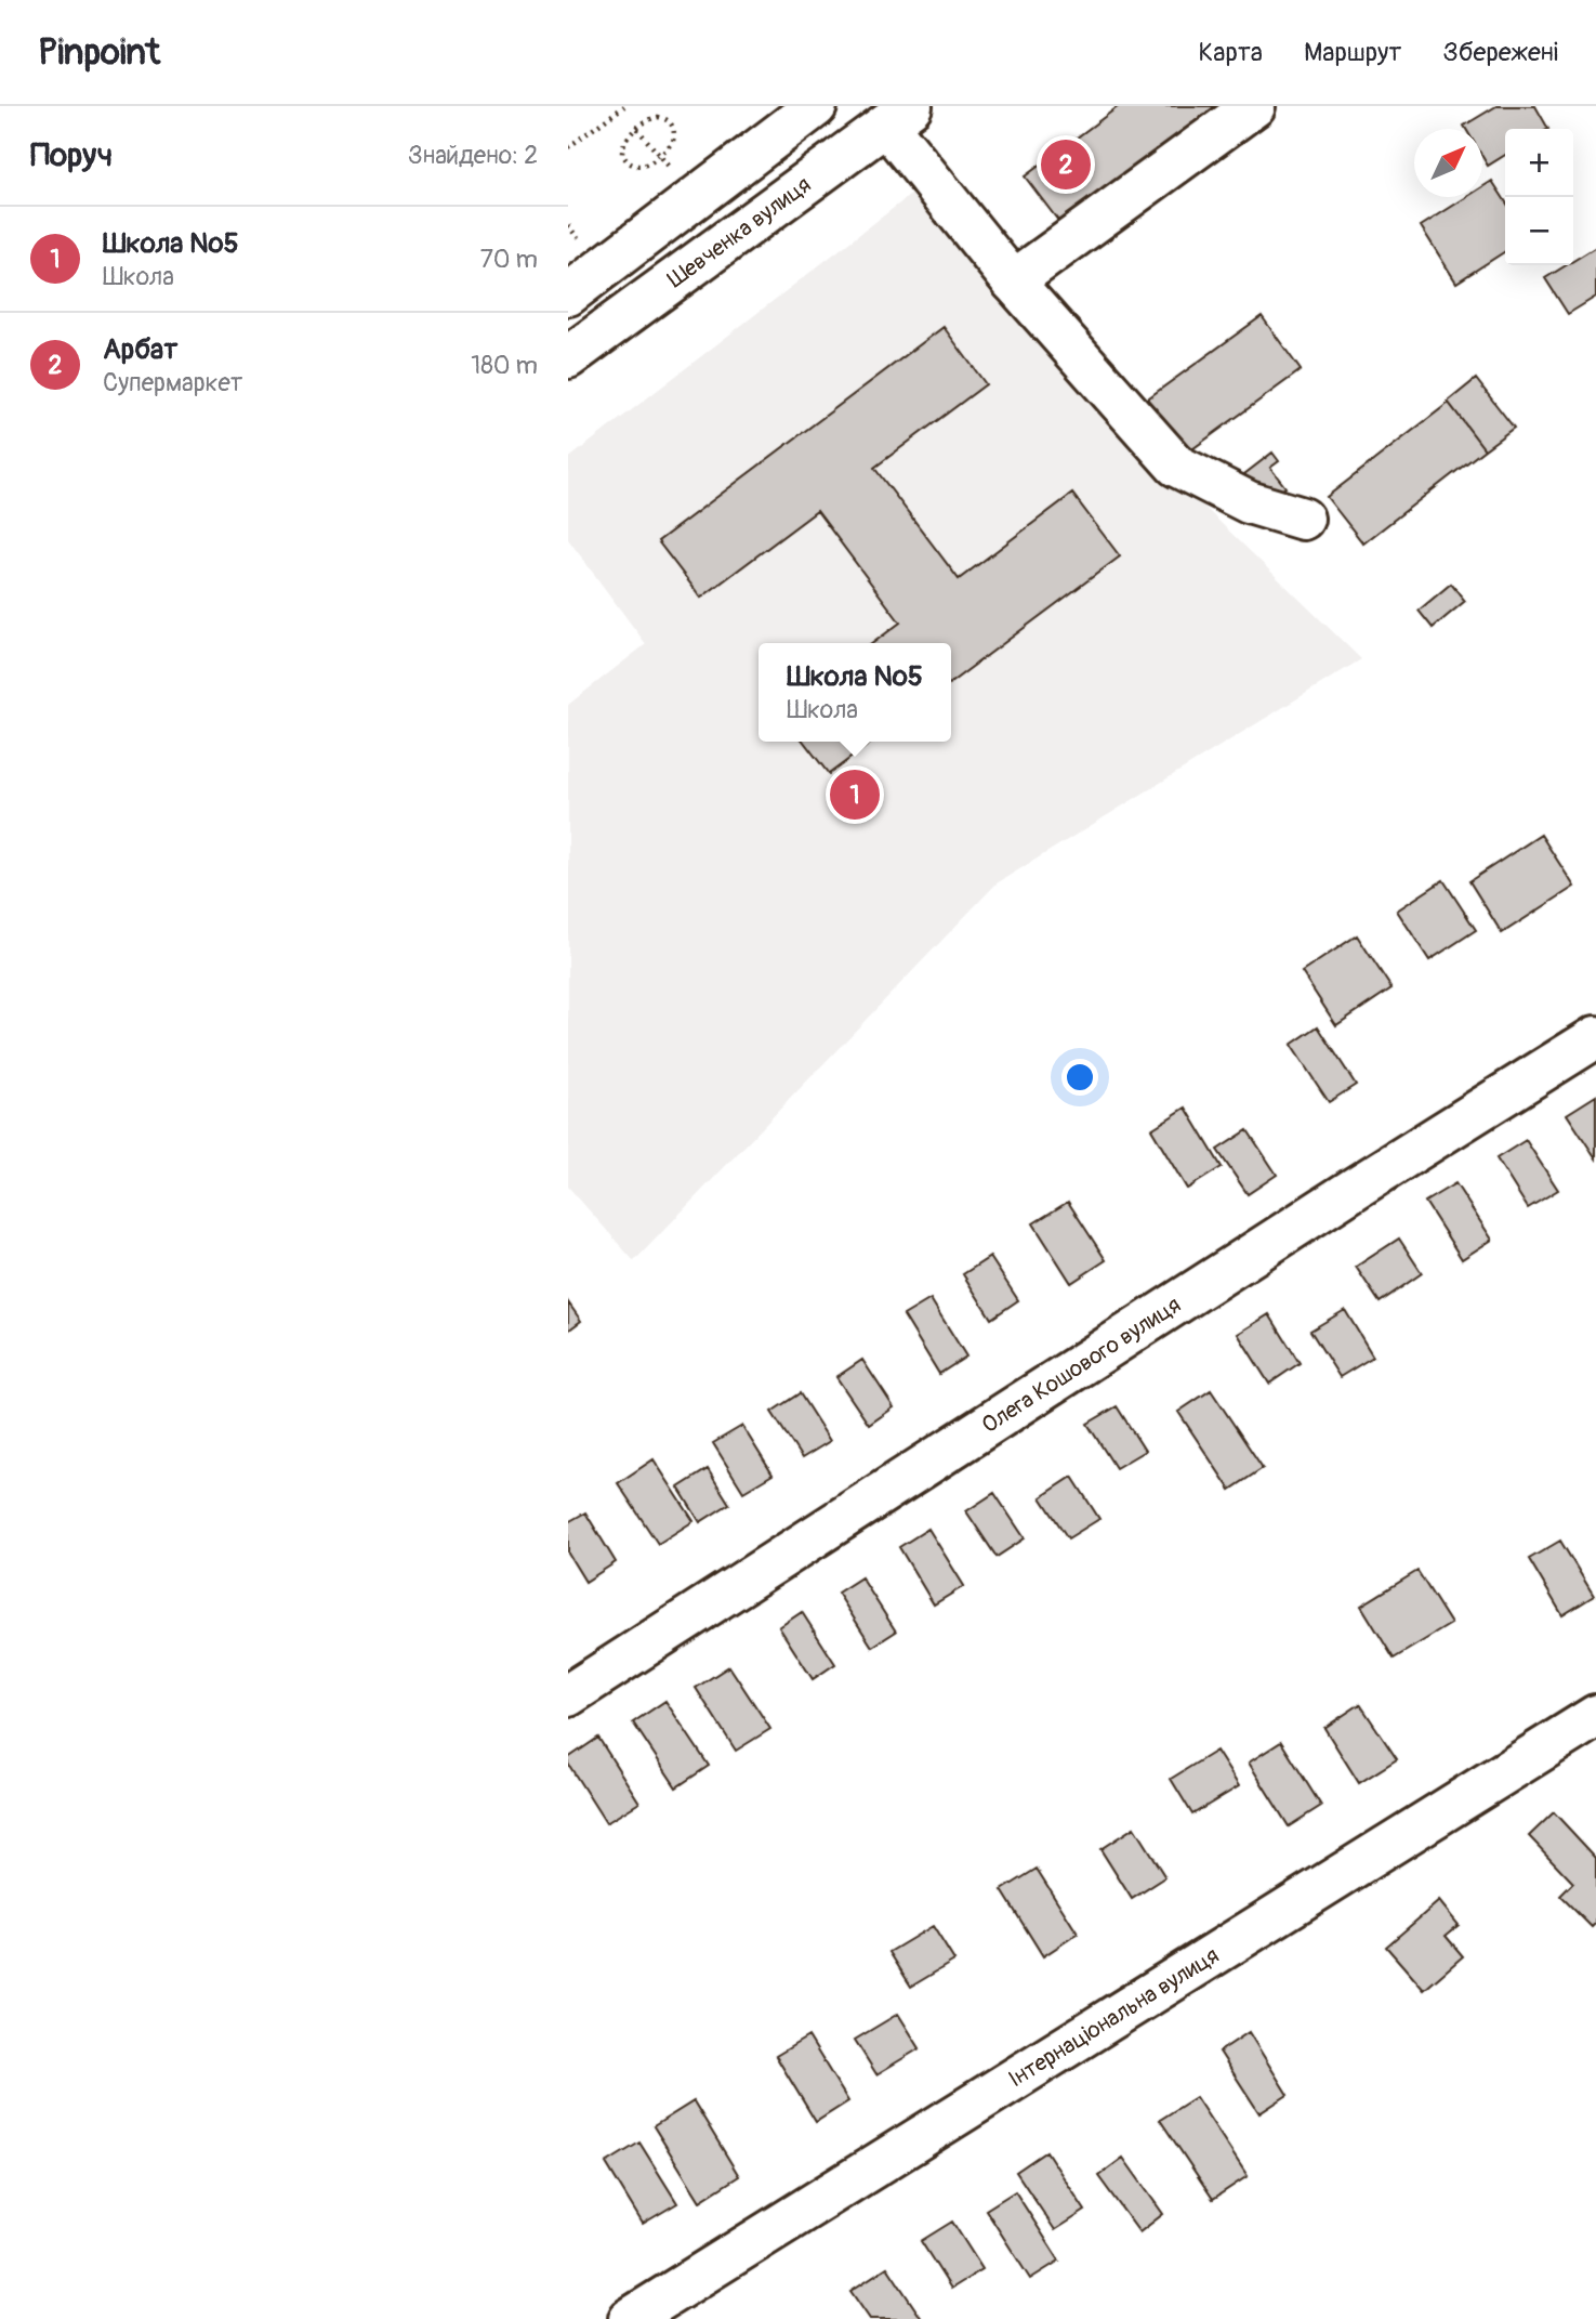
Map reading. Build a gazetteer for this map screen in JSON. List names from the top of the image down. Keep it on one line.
{"streets":{"street":["Шевченка вулиця","Олега Кошового вулиця","Інтернаціональна вулиця"]},"north":"top right","page":{"header":"Pinpoint","nav":["Карта","Маршрут","Збережені"],"heading":["Поруч","Знайдено: 2"],"map_buttons":["+","−"],"pins":["2","1"],"list":[{"mark":"1","name":"Школа №5","note":"Школа","value":"70 m"},{"mark":"2","name":"Арбат","note":"Супермаркет","value":"180 m"}],"popup":["Школа №5","Школа"]}}
